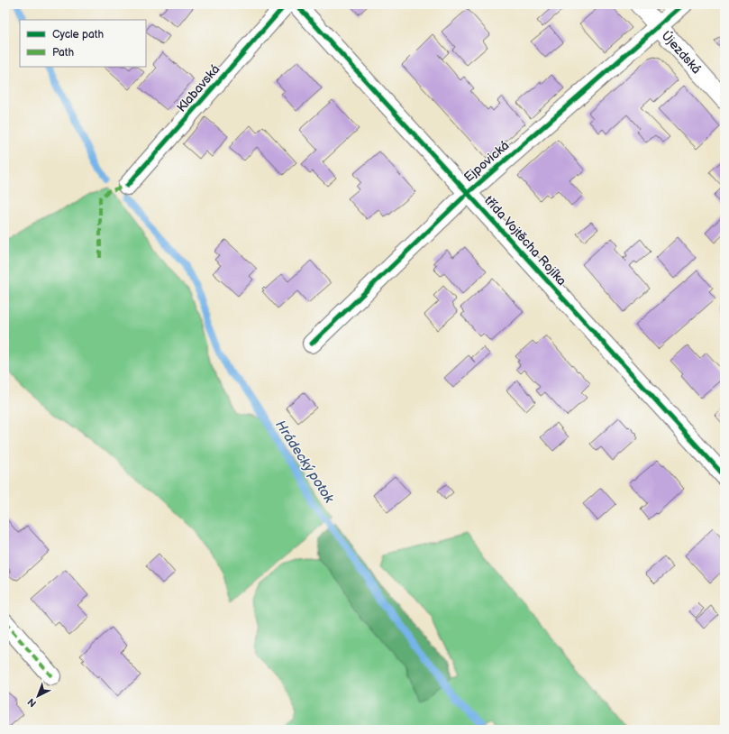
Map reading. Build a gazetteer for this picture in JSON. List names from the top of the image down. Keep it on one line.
{"streets":{"street":["Újezdská","Klabavská","Ejpovická","třída Vojtěcha Rojíka"]},"crossings":[["Újezdská","Ejpovická"],["Ejpovická","třída Vojtěcha Rojíka"]],"water":["Hrádecký potok"],"legend":["Cycle path","Path"],"north":"bottom left"}
